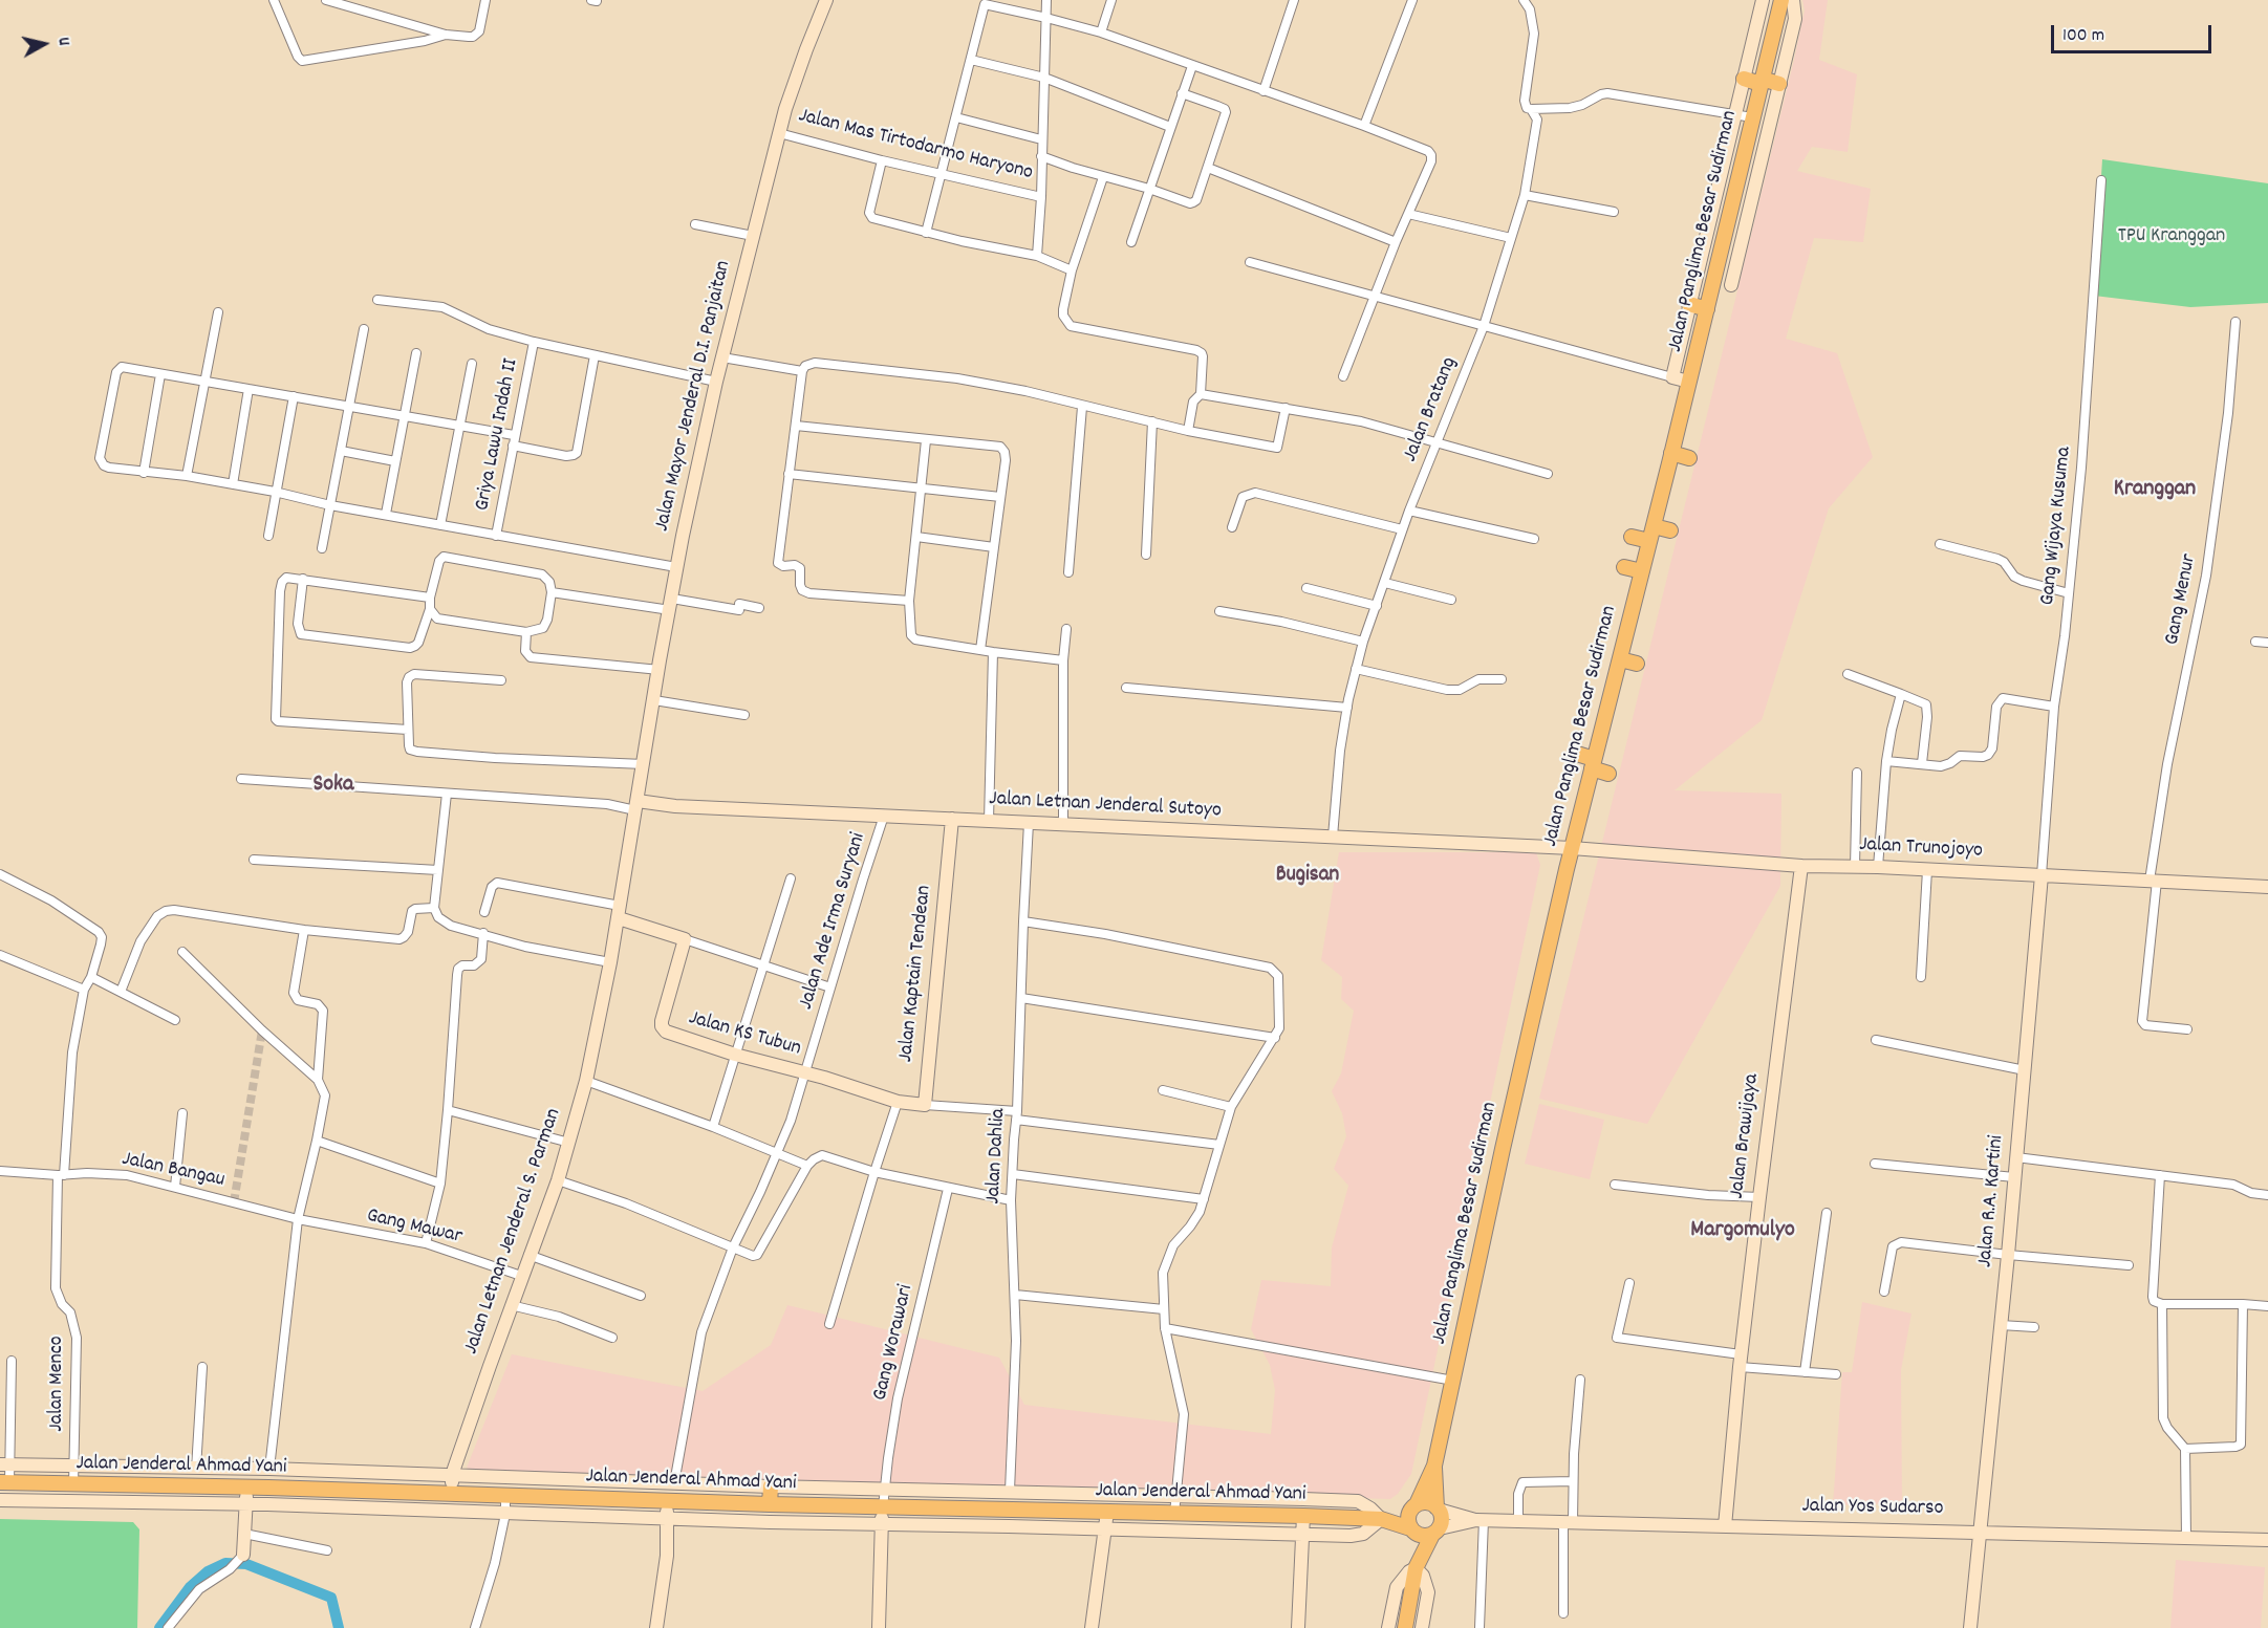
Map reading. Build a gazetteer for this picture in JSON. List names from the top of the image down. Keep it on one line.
{"streets":{"main road":["Jalan Panglima Besar Sudirman","Jalan Jenderal Ahmad Yani"],"street":["Jalan Mas Tirtodarmo Haryono","Jalan Mayor Jenderal D.I. Panjaitan","Jalan Bratang","Griya Lawu Indah II","Gang Wijaya Kusuma","Gang Menur","Jalan Letnan Jenderal Sutoyo","Jalan Trunojoyo","Jalan Ade Irma Suryani","Jalan Kaptain Tendean","Jalan KS Tubun","Jalan Brawijaya","Jalan Dahlia","Jalan Bangau","Jalan R.A. Kartini","Gang Mawar","Jalan Letnan Jenderal S. Parman","Gang Worawari","Jalan Menco","Jalan Yos Sudarso"]},"crossings":[["Jalan Mas Tirtodarmo Haryono","Jalan Mayor Jenderal D.I. Panjaitan"],["Jalan Panglima Besar Sudirman","Jalan Letnan Jenderal Sutoyo"],["Jalan Panglima Besar Sudirman","Jalan Trunojoyo"],["Jalan Panglima Besar Sudirman","Jalan Jenderal Ahmad Yani"],["Jalan Panglima Besar Sudirman","Jalan Yos Sudarso"],["Jalan Mayor Jenderal D.I. Panjaitan","Jalan Letnan Jenderal Sutoyo"],["Jalan Mayor Jenderal D.I. Panjaitan","Jalan Letnan Jenderal S. Parman"],["Jalan Bratang","Jalan Letnan Jenderal Sutoyo"],["Gang Wijaya Kusuma","Jalan Trunojoyo"],["Gang Wijaya Kusuma","Jalan R.A. Kartini"],["Gang Menur","Jalan Trunojoyo"],["Jalan Letnan Jenderal Sutoyo","Jalan Trunojoyo"],["Jalan Letnan Jenderal Sutoyo","Jalan Ade Irma Suryani"],["Jalan Letnan Jenderal Sutoyo","Jalan Kaptain Tendean"],["Jalan Letnan Jenderal Sutoyo","Jalan Dahlia"],["Jalan Letnan Jenderal Sutoyo","Jalan Letnan Jenderal S. Parman"],["Jalan Trunojoyo","Jalan Brawijaya"],["Jalan Trunojoyo","Jalan R.A. Kartini"],["Jalan Ade Irma Suryani","Jalan KS Tubun"],["Jalan Brawijaya","Jalan Yos Sudarso"],["Jalan Bangau","Gang Mawar"],["Jalan Bangau","Jalan Menco"],["Jalan R.A. Kartini","Jalan Yos Sudarso"],["Gang Mawar","Jalan Letnan Jenderal S. Parman"],["Jalan Letnan Jenderal S. Parman","Jalan Jenderal Ahmad Yani"],["Gang Worawari","Jalan Jenderal Ahmad Yani"],["Jalan Menco","Jalan Jenderal Ahmad Yani"],["Jalan Jenderal Ahmad Yani","Jalan Yos Sudarso"]],"districts":["Kranggan","Soka","Bugisan","Margomulyo"],"parks":["TPU Kranggan"],"scale_bar":"100 m","north":"right"}
